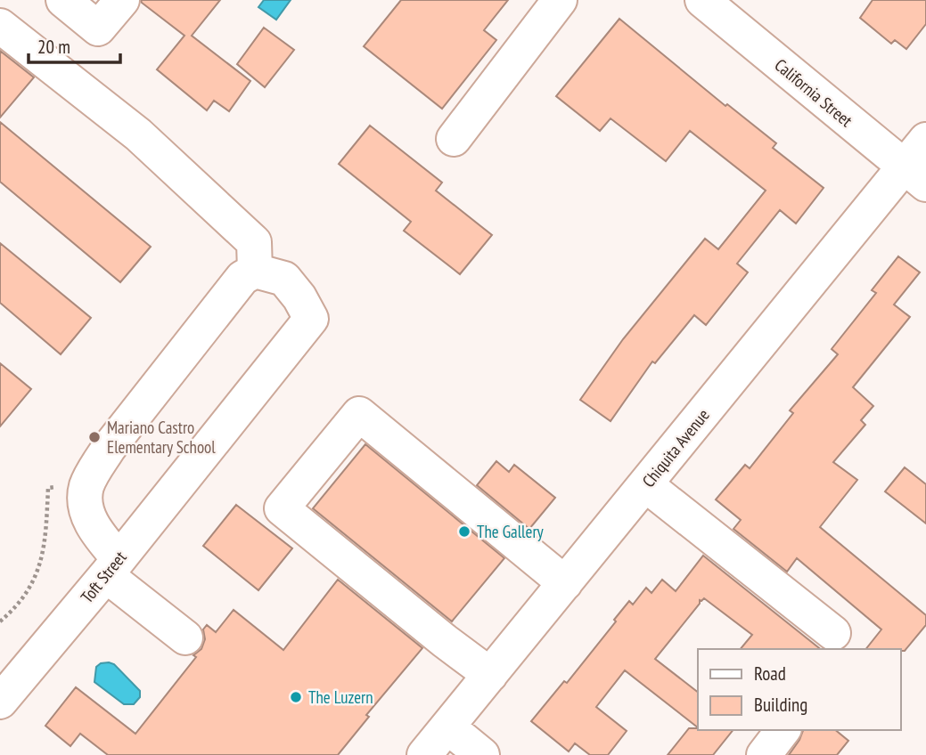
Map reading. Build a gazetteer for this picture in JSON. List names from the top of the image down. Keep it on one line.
{"streets":{"street":["California Street","Chiquita Avenue","Toft Street"]},"crossings":[["California Street","Chiquita Avenue"]],"places":["Mariano Castro Elementary School","The Gallery","The Luzern"],"legend":["Road","Building"],"scale_bar":"20 m"}
